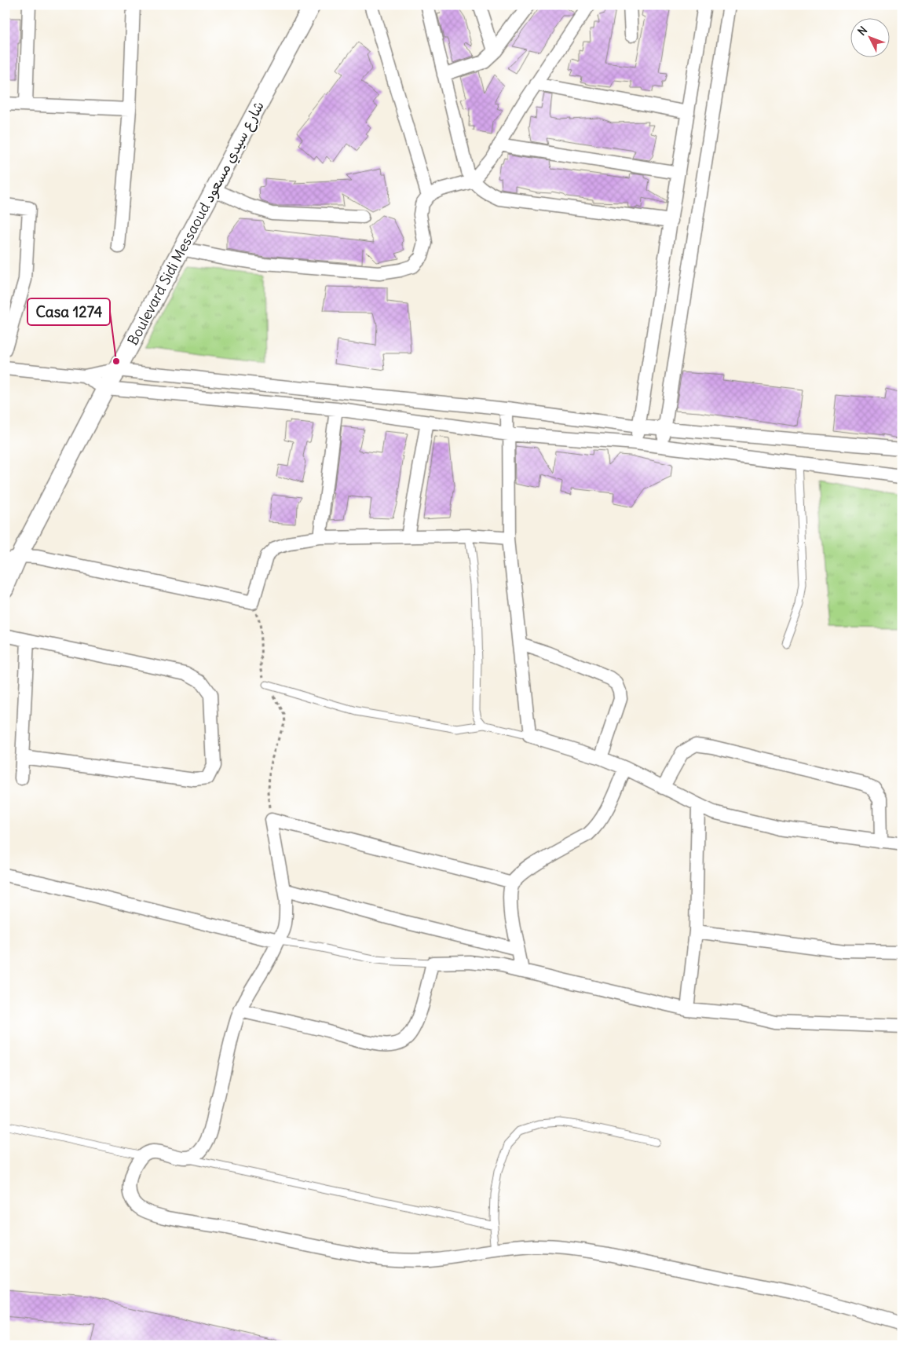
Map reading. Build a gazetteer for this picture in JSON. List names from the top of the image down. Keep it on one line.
{"streets":{"street":["Boulevard Sidi Messaoud شارع سيدي مسعود"]},"places":["Casa 1274"],"north":"top left"}
